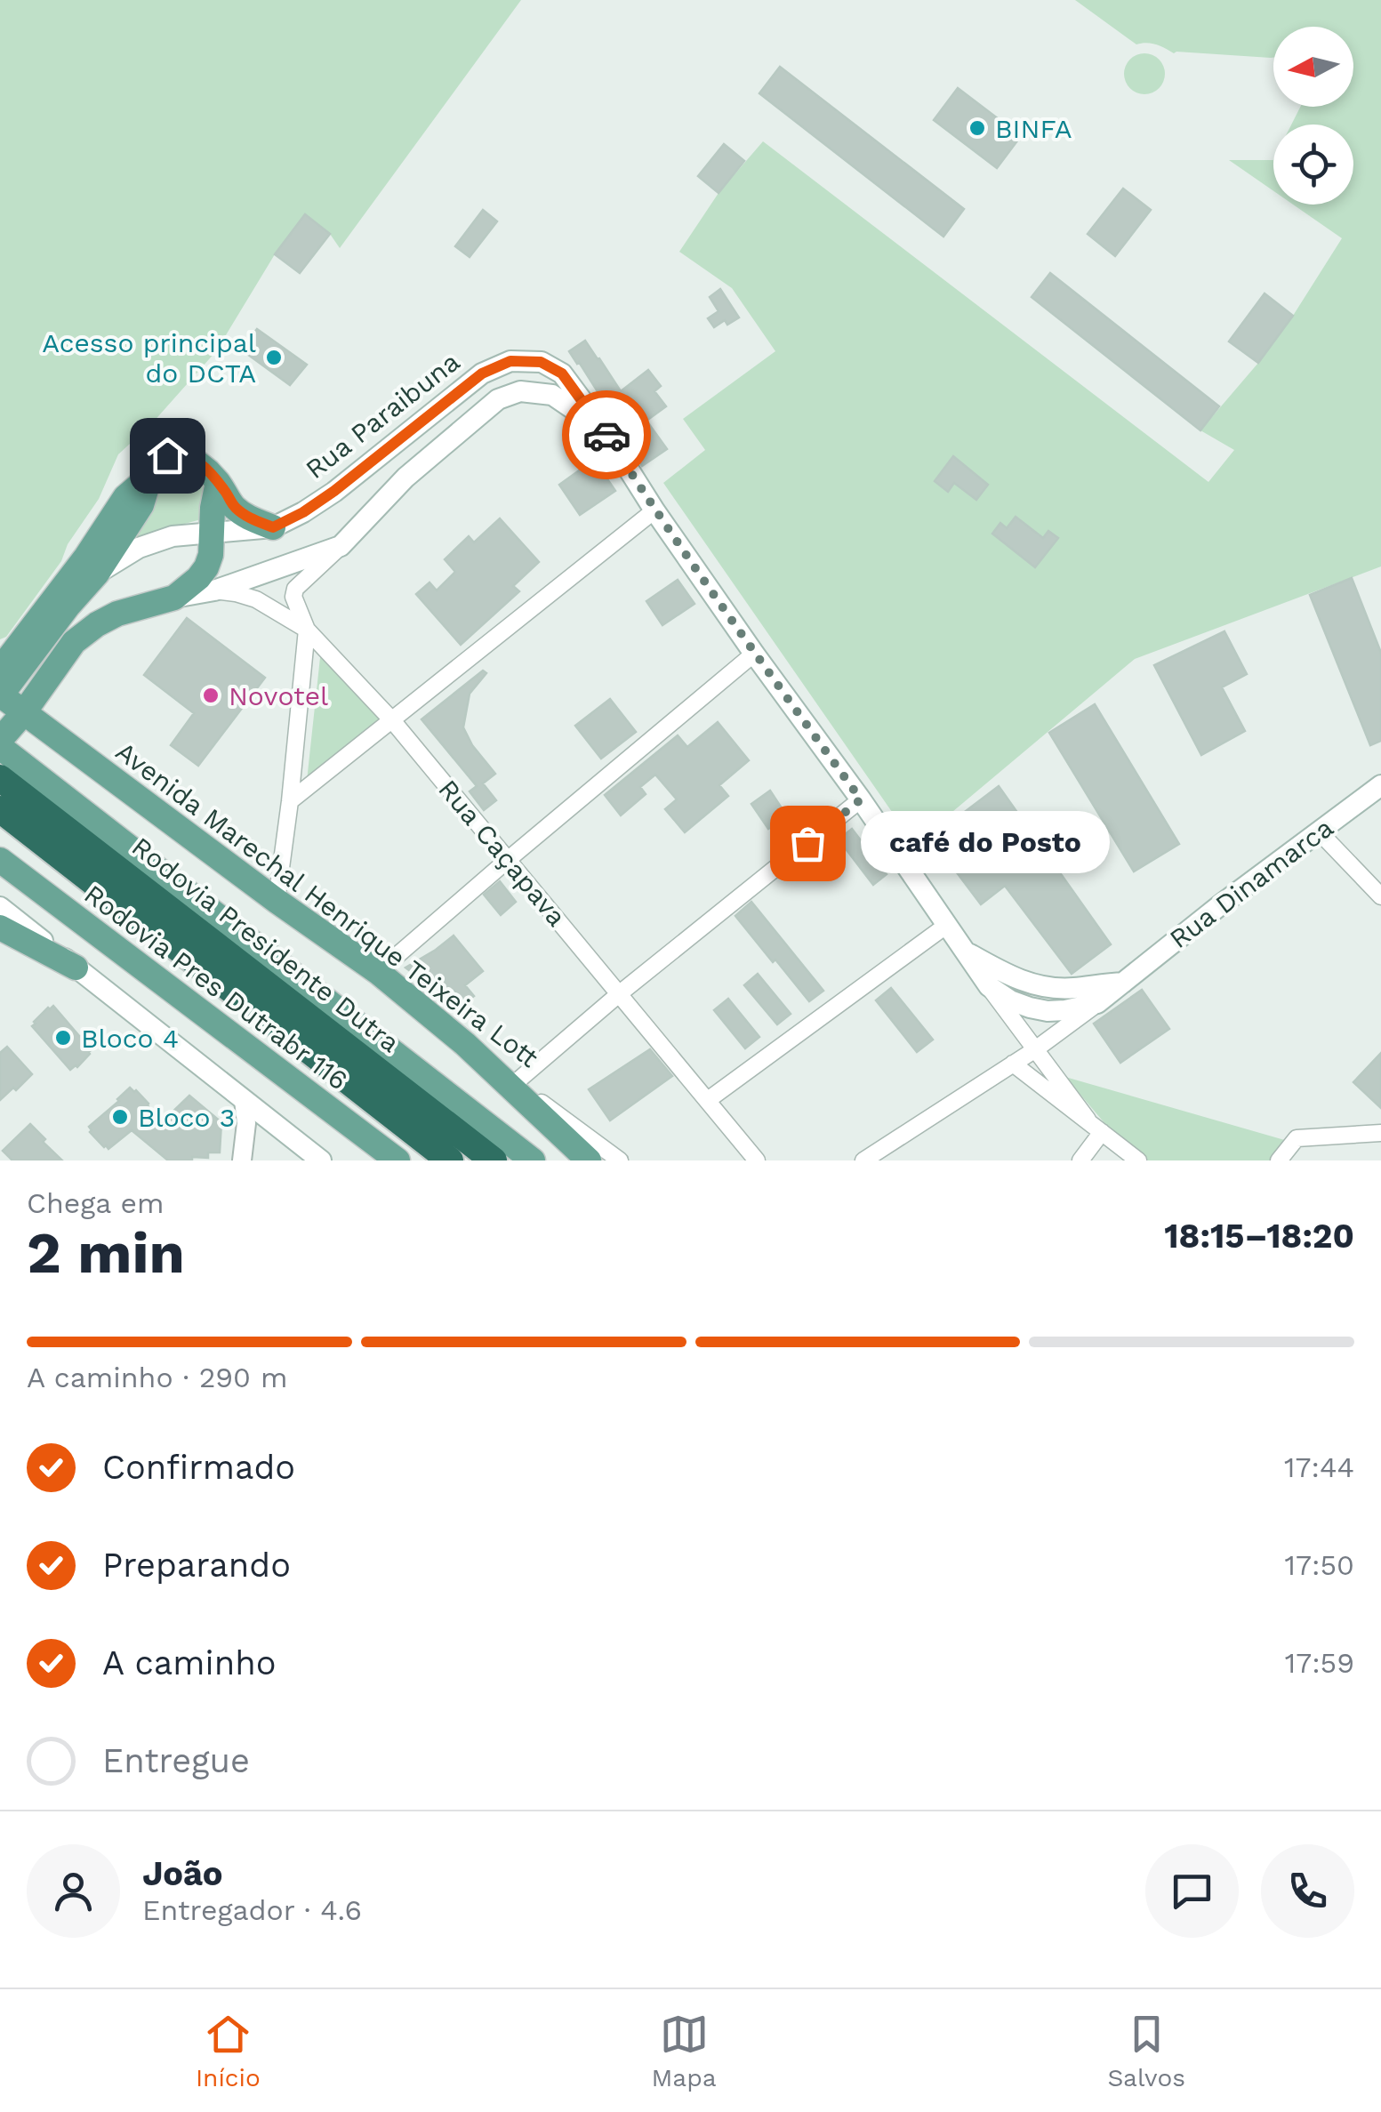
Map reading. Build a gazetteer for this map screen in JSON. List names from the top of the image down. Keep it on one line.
{"streets":{"highway":["Rodovia Presidente Dutra"],"main road":["Rua Paraibuna","Rua Dinamarca","Avenida Marechal Henrique Teixeira Lott","Rodovia Pres Dutrabr 116"],"street":["Rua Caçapava"]},"places":["BINFA","Acesso principal do DCTA","Novotel","café do Posto","Bloco 4","Bloco 3"],"north":"left","page":{"bubble":"café do Posto","heading":["2 min","Chega em","18:15–18:20"],"panel":["João","Entregador · 4.6"],"bar":"A caminho · 290 m","list":[["Confirmado","17:44"],["Preparando","17:50"],["A caminho","17:59"],"Entregue"],"tabs":["Início","Mapa","Salvos"]}}
